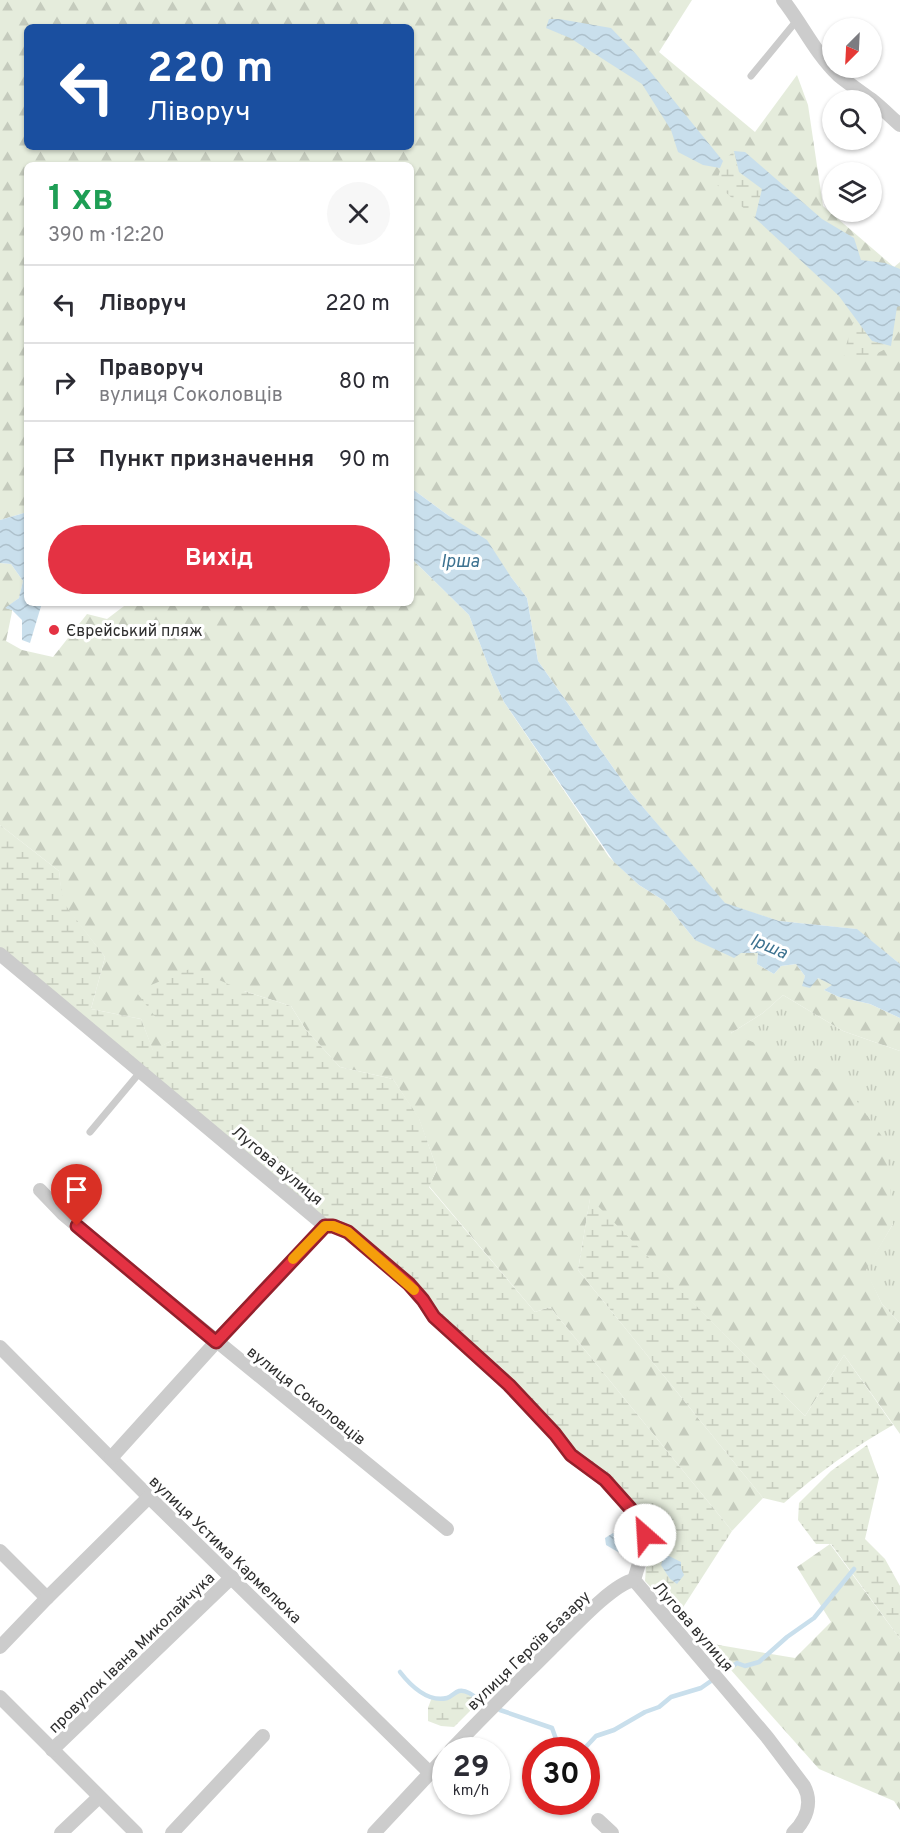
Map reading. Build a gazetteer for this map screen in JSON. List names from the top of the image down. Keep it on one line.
{"streets":{"street":["Лугова вулиця","вулиця Соколовців","вулиця Устима Кармелюка","вулиця Героїв Базару","провулок Івана Миколайчука"]},"crossings":[["Лугова вулиця","вулиця Героїв Базару"],["вулиця Устима Кармелюка","провулок Івана Миколайчука"]],"water":["Ірша"],"places":["Єврейський пляж"],"north":"bottom left","page":{"turn":["220 m","Ліворуч"],"heading":["1 хв","390 m · 12:20"],"list":[{"name":"Ліворуч","value":"220 m"},{"name":"Праворуч","note":"вулиця Соколовців","value":"80 m"},{"name":"Пункт призначення","value":"90 m"}],"buttons":"Вихід","speed":"29 km/h","limit":"30"}}
